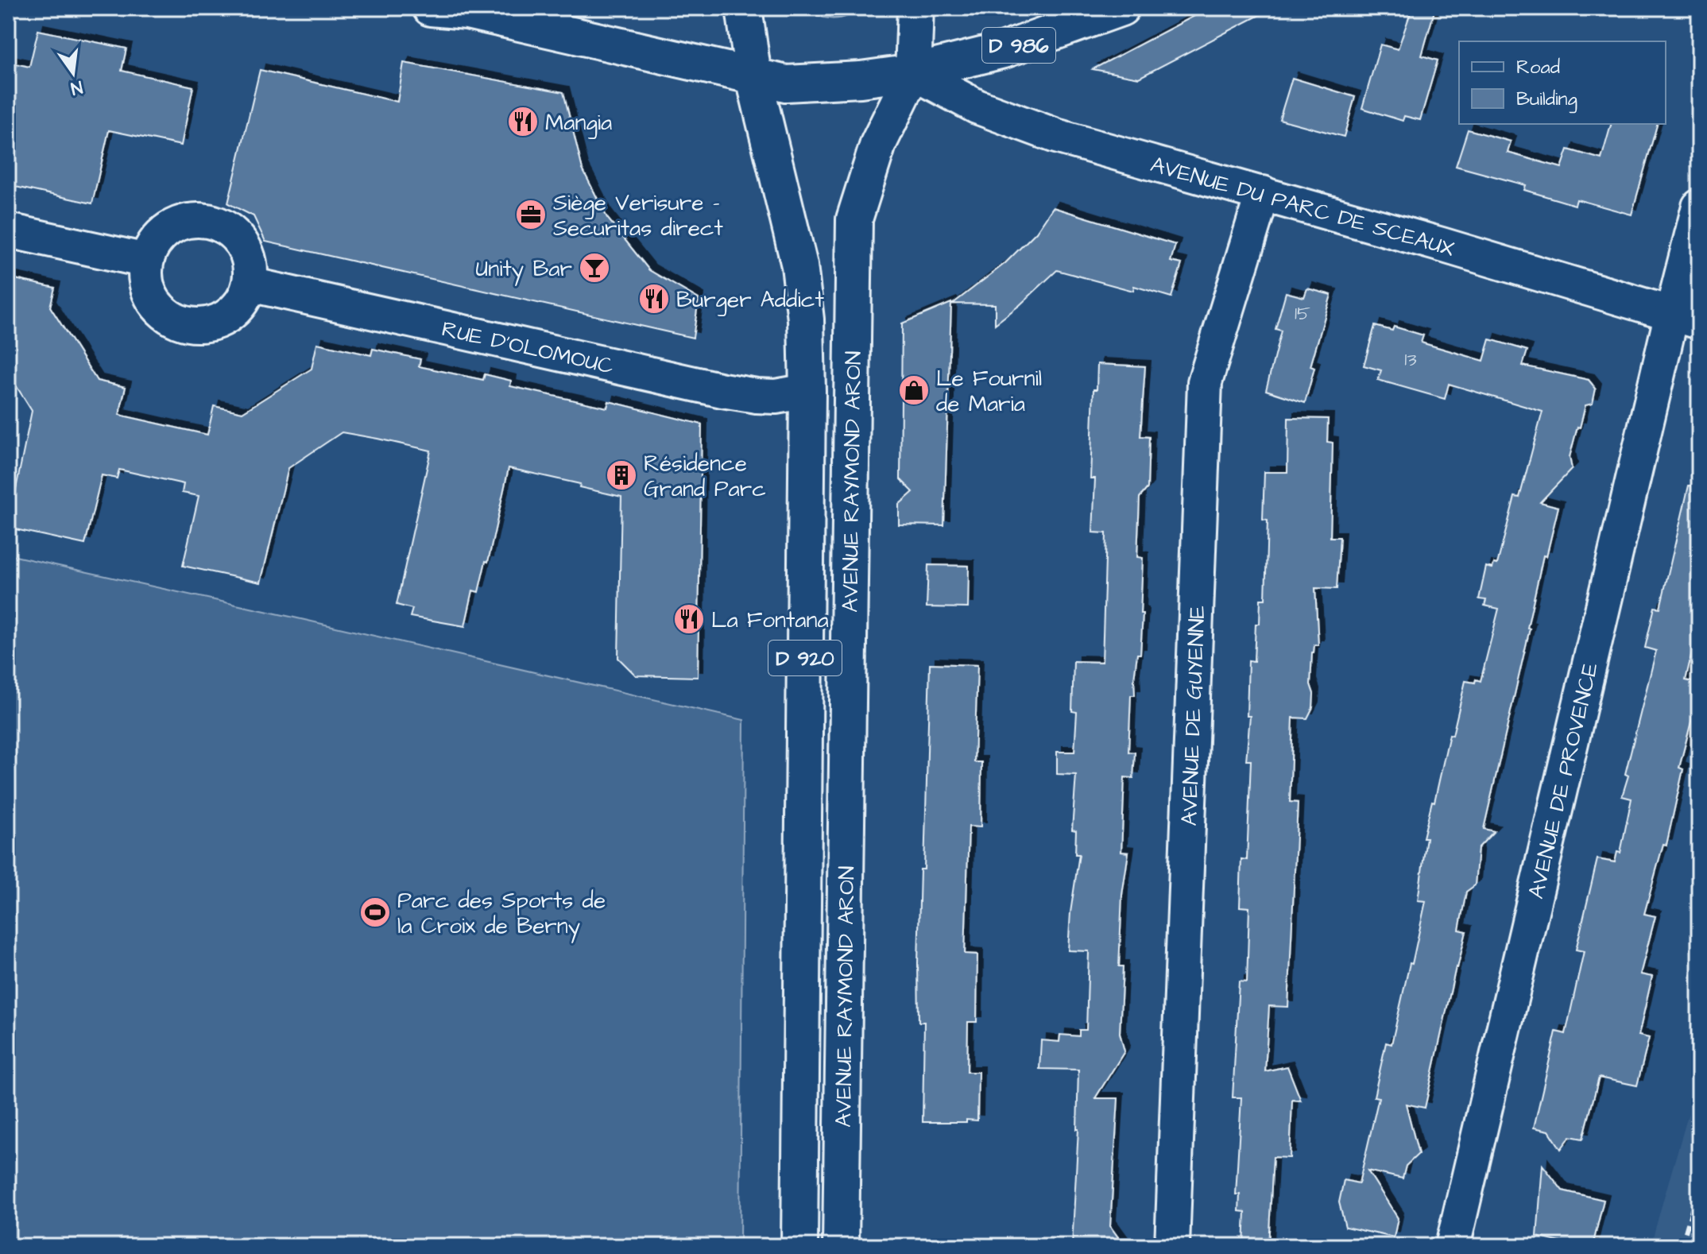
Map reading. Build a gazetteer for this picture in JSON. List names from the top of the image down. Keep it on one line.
{"streets":{"main road":["D 986","AVENUE RAYMOND ARON","D 920"],"street":["AVENUE DU PARC DE SCEAUX","RUE D'OLOMOUC","AVENUE DE GUYENNE","AVENUE DE PROVENCE"]},"crossings":[["D 986","AVENUE DU PARC DE SCEAUX"],["D 986","AVENUE RAYMOND ARON"],["D 986","D 920"],["AVENUE DU PARC DE SCEAUX","AVENUE RAYMOND ARON"],["AVENUE DU PARC DE SCEAUX","D 920"],["AVENUE DU PARC DE SCEAUX","AVENUE DE GUYENNE"],["AVENUE DU PARC DE SCEAUX","AVENUE DE PROVENCE"],["RUE D'OLOMOUC","AVENUE RAYMOND ARON"],["AVENUE RAYMOND ARON","D 920"]],"places":{"restaurant":["Mangia","Burger Addict","La Fontana"],"office":["Siège Verisure - Securitas direct"],"bar":["Unity Bar"],"shop":["Le Fournil de Maria"],"building":["Résidence Grand Parc"],"sports":["Parc des Sports de la Croix de Berny"]},"house_numbers":["15","13"],"legend":["Road","Building"],"north":"bottom"}
